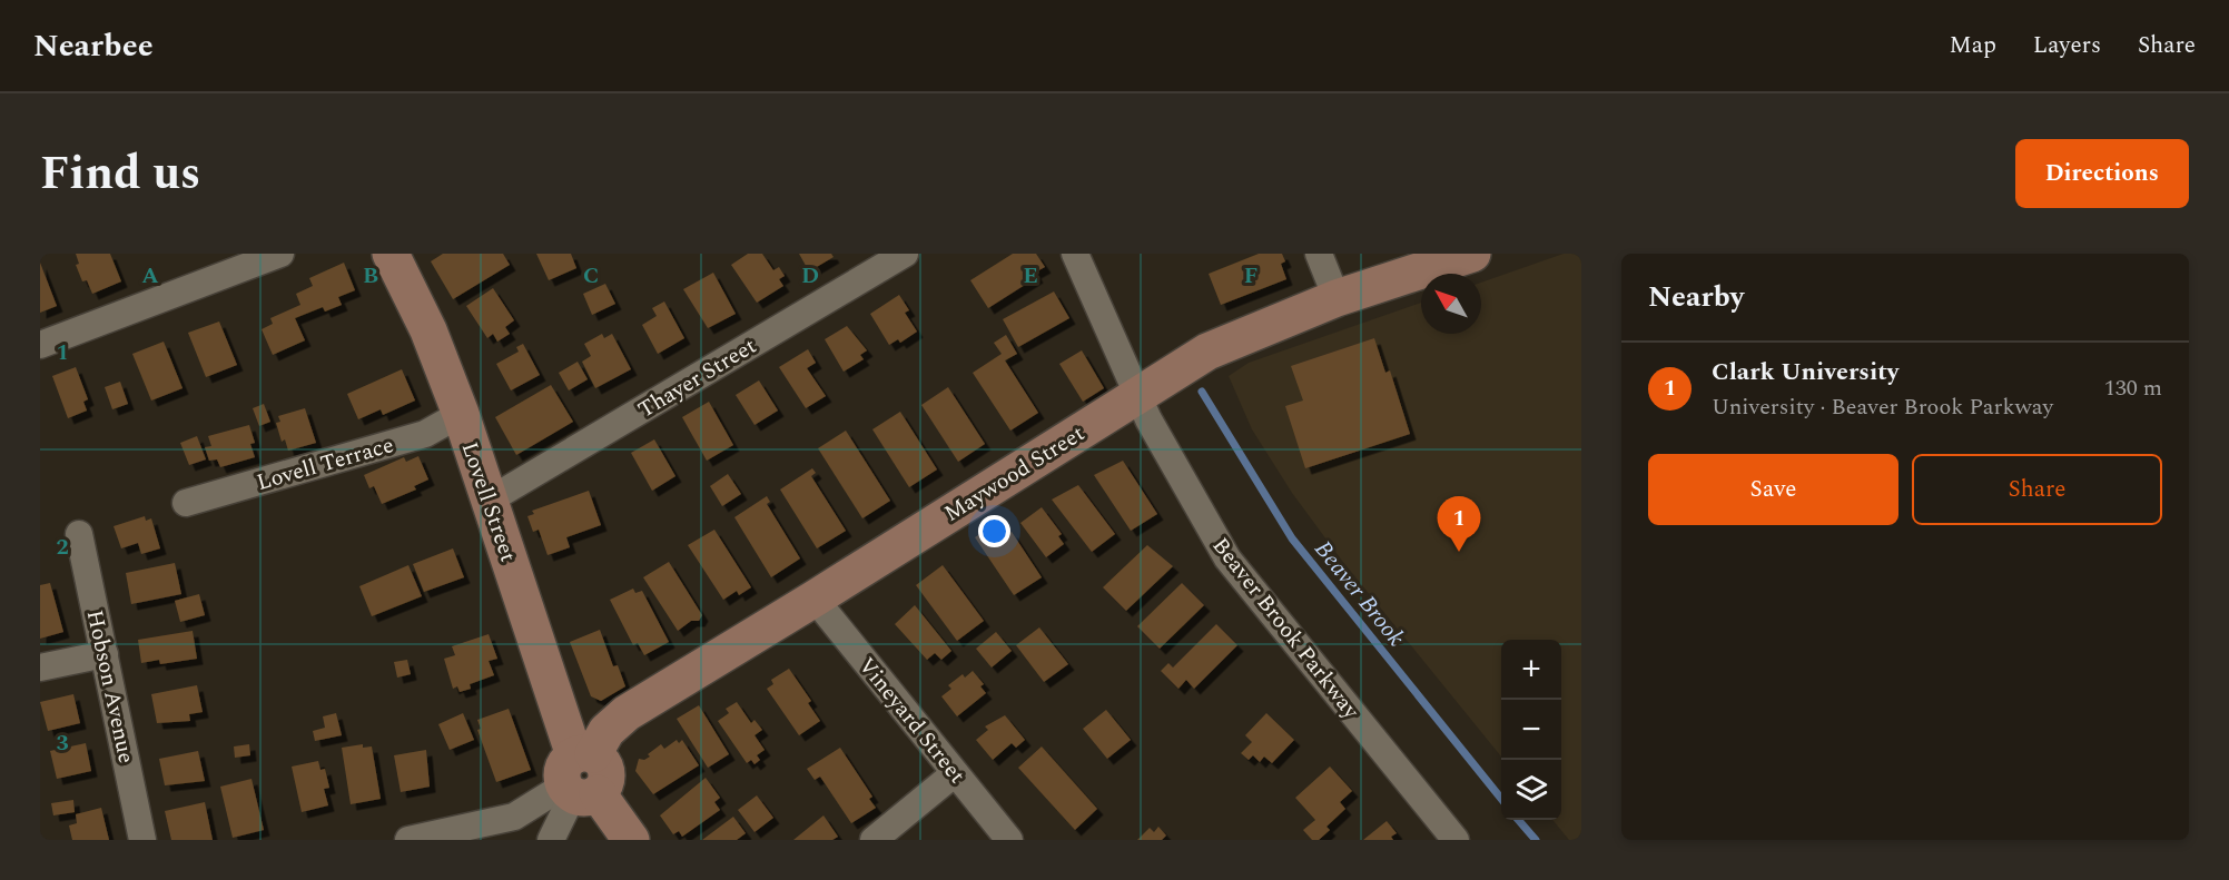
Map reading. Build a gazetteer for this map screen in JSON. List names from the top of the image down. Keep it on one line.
{"streets":{"street":["Thayer Street","Lovell Terrace","Maywood Street","Lovell Street","Beaver Brook Parkway","Hobson Avenue","Vineyard Street"]},"crossings":[["Thayer Street","Lovell Street"],["Lovell Terrace","Lovell Street"],["Maywood Street","Lovell Street"],["Maywood Street","Beaver Brook Parkway"],["Maywood Street","Vineyard Street"]],"water":["Beaver Brook"],"north":"top left","page":{"header":"Nearbee","nav":["Map","Layers","Share"],"title":"Find us","buttons":["Directions",["Save","Share"]],"heading":"Nearby","list":[{"mark":"1","name":"Clark University","note":"University · Beaver Brook Parkway","value":"130 m"}],"pins":"1","map_buttons":["+","−"]},"grid":{"columns":["A","B","C","D","E","F"],"rows":["1","2","3"]}}
